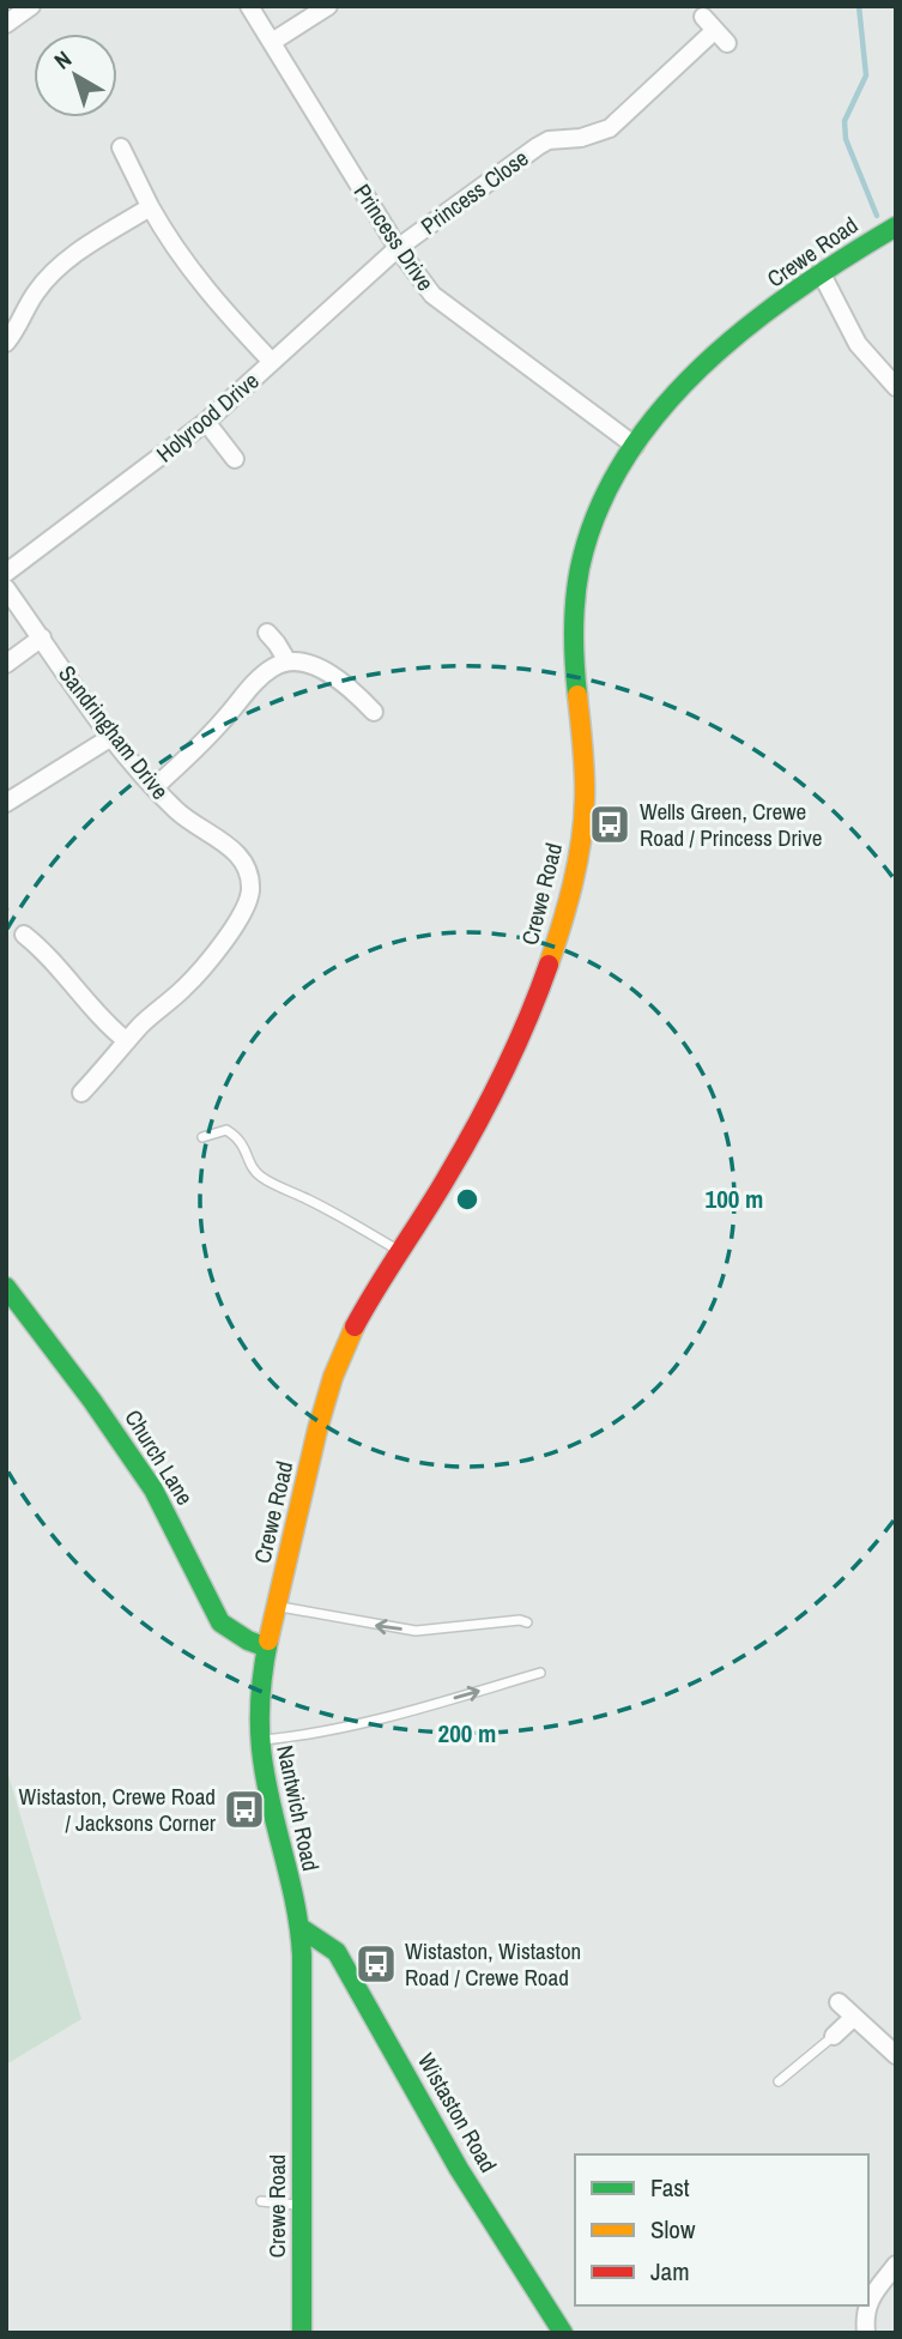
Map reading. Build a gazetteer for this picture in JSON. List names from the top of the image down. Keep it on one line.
{"streets":{"main road":["Crewe Road","Church Lane","Nantwich Road","Wistaston Road"],"street":["Princess Close","Princess Drive","Holyrood Drive","Sandringham Drive"]},"crossings":[["Princess Close","Princess Drive"],["Princess Close","Holyrood Drive"],["Princess Drive","Crewe Road"],["Princess Drive","Holyrood Drive"],["Crewe Road","Church Lane"],["Crewe Road","Nantwich Road"],["Crewe Road","Wistaston Road"],["Church Lane","Nantwich Road"],["Nantwich Road","Wistaston Road"]],"places":{"bus stop":["Wells Green, Crewe Road / Princess Drive","Wistaston, Crewe Road / Jacksons Corner","Wistaston, Wistaston Road / Crewe Road"]},"legend":["Fast","Slow","Jam"],"north":"top left","rings":["100 m","200 m"]}
